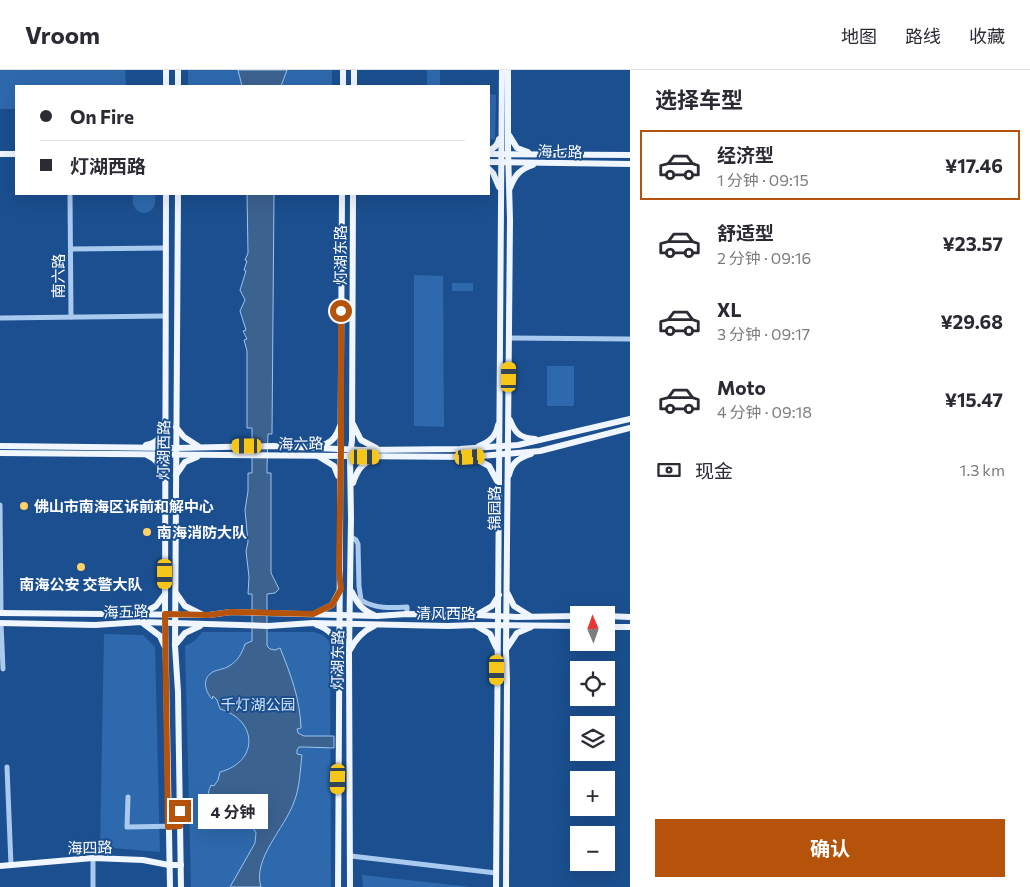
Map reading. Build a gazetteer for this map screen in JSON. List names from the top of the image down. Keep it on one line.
{"streets":{"main road":["海七路","灯湖东路","海六路","灯湖西路","锦园路","海五路","清风西路","海四路"],"street":["南六路"]},"crossings":[["海七路","锦园路"],["灯湖东路","海六路"],["灯湖东路","锦园路"],["灯湖东路","清风西路"],["海六路","灯湖西路"],["海六路","锦园路"],["海六路","清风西路"],["灯湖西路","海五路"],["灯湖西路","清风西路"],["灯湖西路","海四路"],["锦园路","清风西路"],["海五路","清风西路"]],"parks":["千灯湖公园"],"places":["佛山市南海区诉前和解中心","南海消防大队","南海公安 交警大队"],"north":"top","page":{"header":"Vroom","nav":["地图","路线","收藏"],"heading":"选择车型","banner":["On Fire","灯湖西路"],"list":[{"name":"经济型","note":"1 分钟 · 09:15","value":"¥17.46"},{"name":"舒适型","note":"2 分钟 · 09:16","value":"¥23.57"},{"name":"XL","note":"3 分钟 · 09:17","value":"¥29.68"},{"name":"Moto","note":"4 分钟 · 09:18","value":"¥15.47"}],"pay":["现金","1.3 km"],"map_buttons":["+","−"],"bubble":"4 分钟","buttons":"确认"}}
